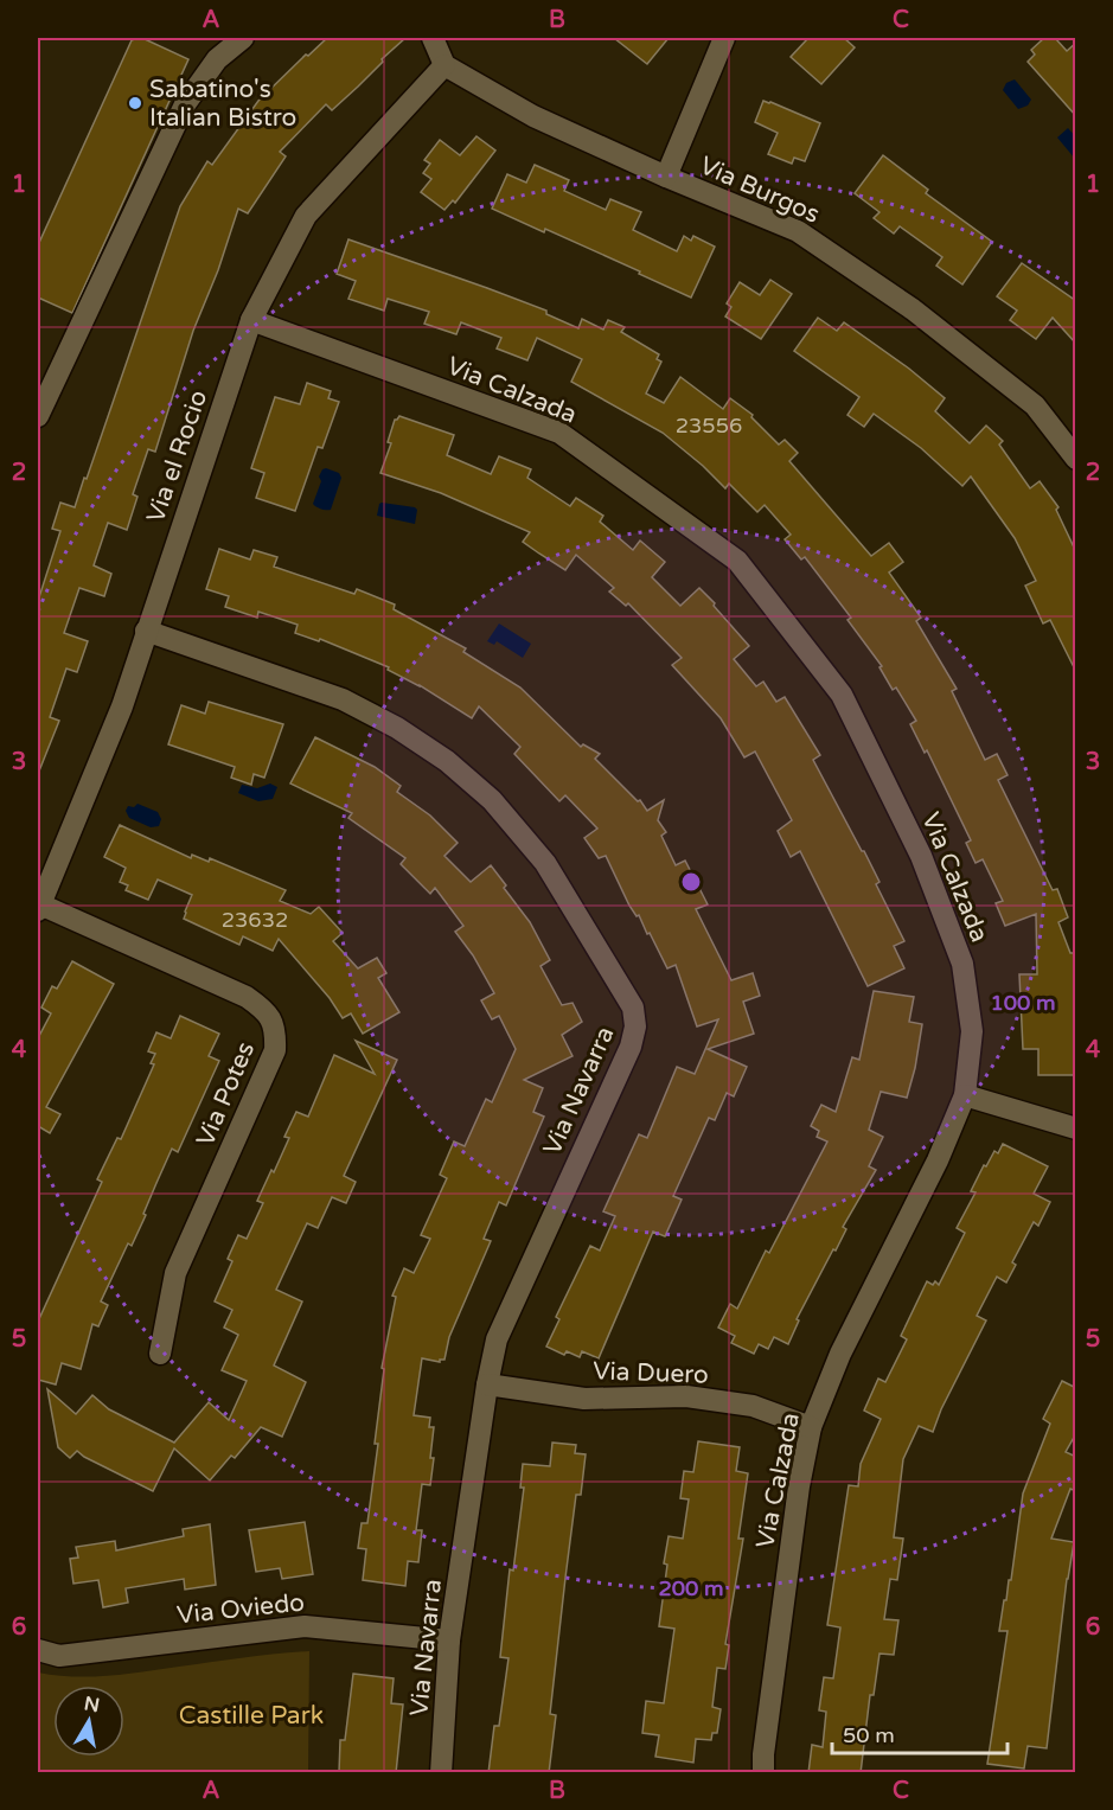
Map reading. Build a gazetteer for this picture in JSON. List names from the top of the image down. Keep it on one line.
{"streets":{"street":["Via Burgos","Via Calzada","Via el Rocio","Via Navarra","Via Potes","Via Duero","Via Oviedo"]},"crossings":[["Via Burgos","Via el Rocio"],["Via Calzada","Via el Rocio"],["Via Calzada","Via Duero"],["Via el Rocio","Via Navarra"],["Via el Rocio","Via Potes"],["Via Navarra","Via Duero"],["Via Navarra","Via Oviedo"]],"parks":["Castille Park"],"places":["Sabatino's Italian Bistro"],"house_numbers":["23556","23632"],"scale_bar":"50 m","north":"top","grid":{"columns":["A","B","C"],"rows":["1","2","3","4","5","6"]},"rings":["100 m","200 m"]}
